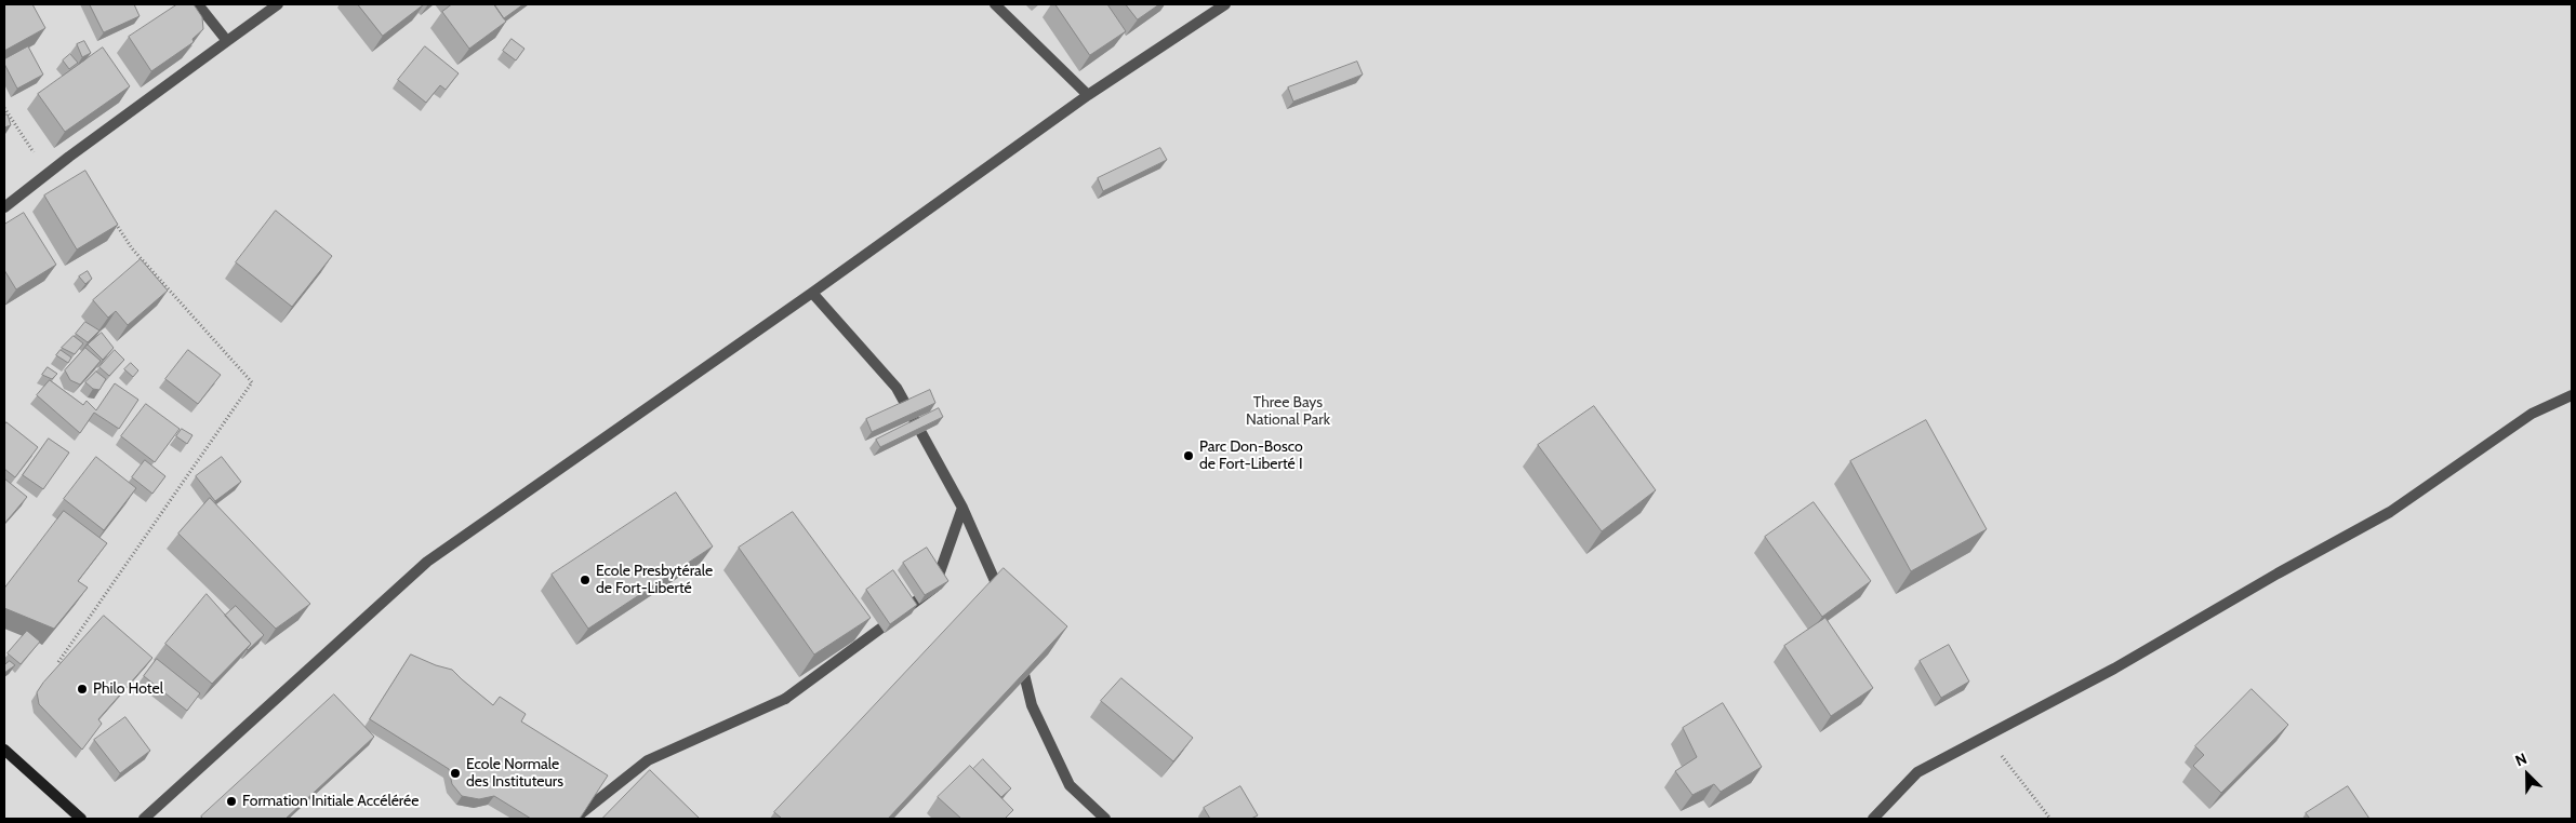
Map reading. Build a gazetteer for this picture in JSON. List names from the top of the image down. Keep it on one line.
{"parks":["Three Bays National Park"],"places":["Parc Don-Bosco de Fort-Liberté I","Ecole Presbytérale de Fort-Liberté","Philo Hotel","Ecole Normale des Instituteurs","Formation Initiale Accélérée"],"north":"top left"}
